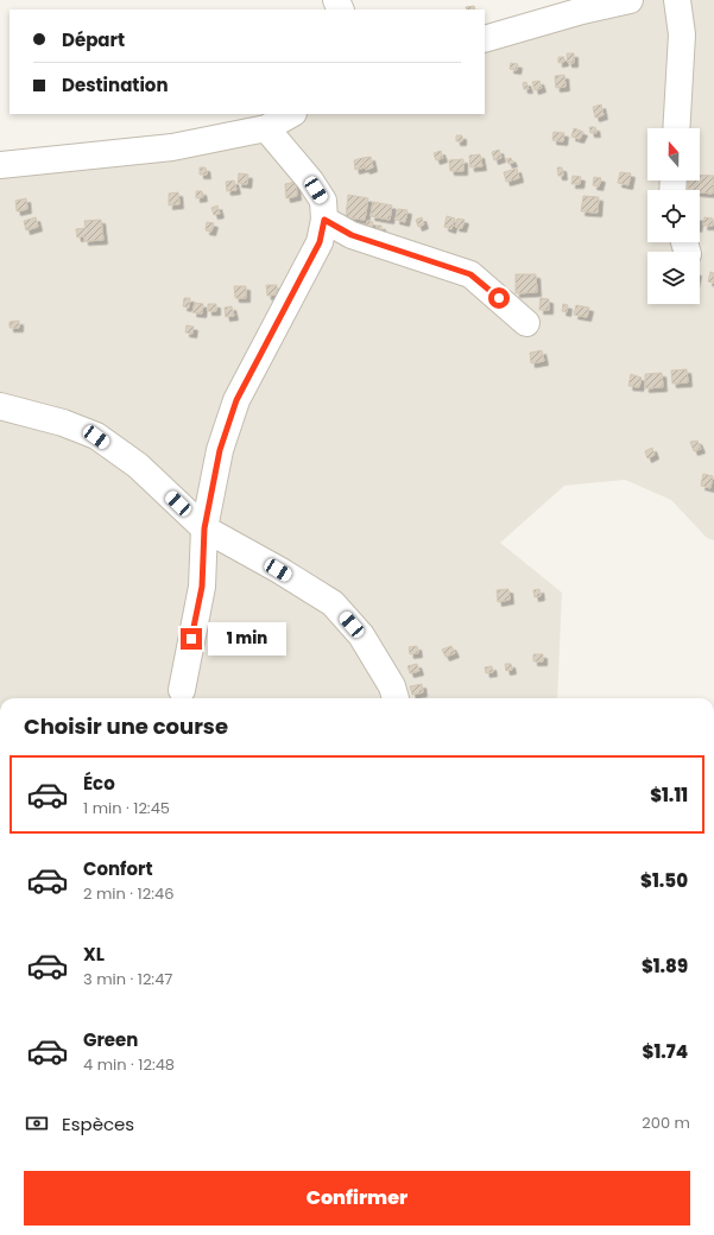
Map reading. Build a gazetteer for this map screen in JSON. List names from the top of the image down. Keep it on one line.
{"north":"top","page":{"banner":["Départ","Destination"],"bubble":"1 min","heading":"Choisir une course","list":[{"name":"Éco","note":"1 min · 12:45","value":"$1.11"},{"name":"Confort","note":"2 min · 12:46","value":"$1.50"},{"name":"XL","note":"3 min · 12:47","value":"$1.89"},{"name":"Green","note":"4 min · 12:48","value":"$1.74"}],"pay":["Espèces","200 m"],"buttons":"Confirmer"}}
